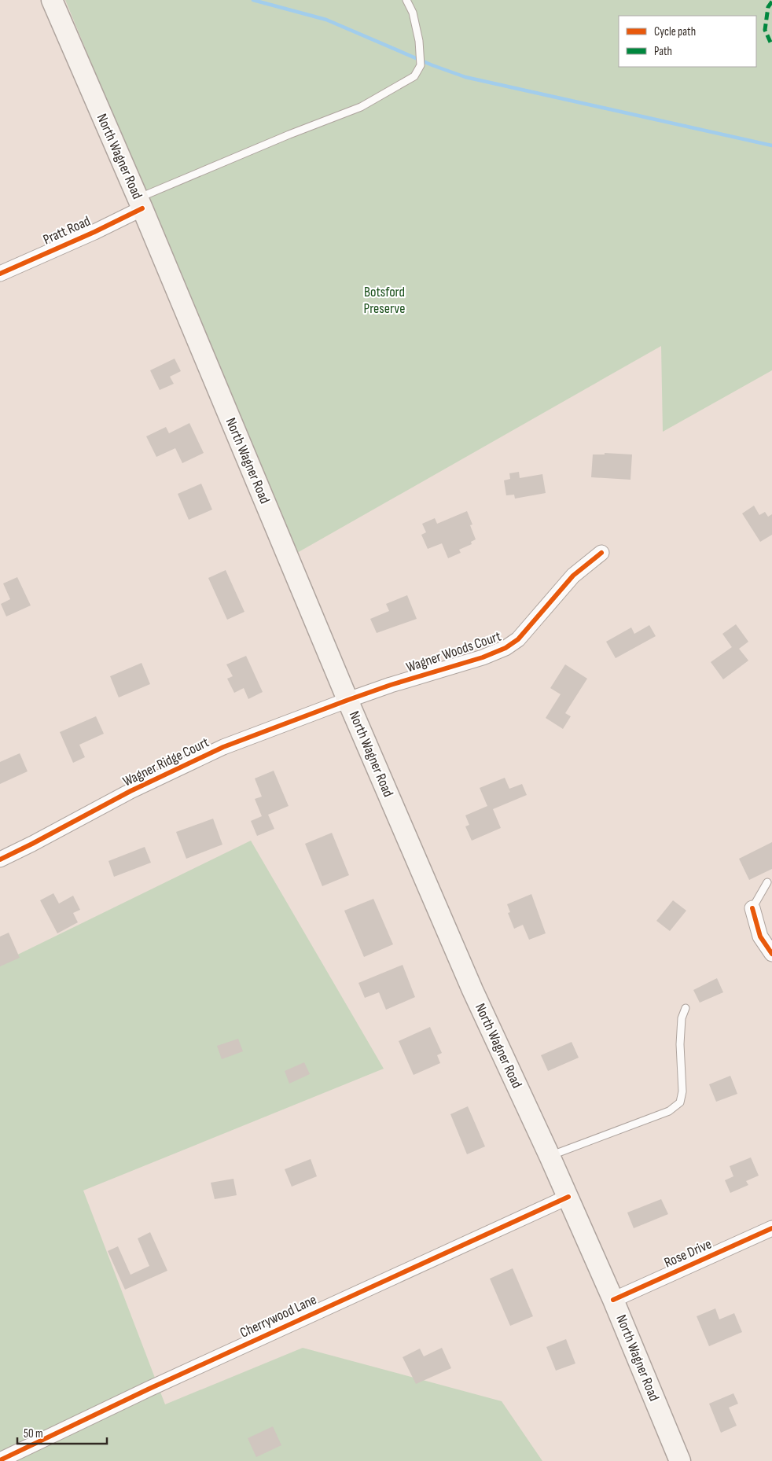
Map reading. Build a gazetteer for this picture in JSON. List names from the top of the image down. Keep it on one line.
{"streets":{"main road":["North Wagner Road"],"street":["Pratt Road","Wagner Woods Court","Wagner Ridge Court","Rose Drive","Cherrywood Lane"]},"crossings":[["North Wagner Road","Pratt Road"],["North Wagner Road","Wagner Woods Court"],["North Wagner Road","Wagner Ridge Court"],["North Wagner Road","Rose Drive"],["North Wagner Road","Cherrywood Lane"],["Wagner Woods Court","Wagner Ridge Court"]],"parks":["Botsford Preserve"],"legend":["Cycle path","Path"],"scale_bar":"50 m"}
